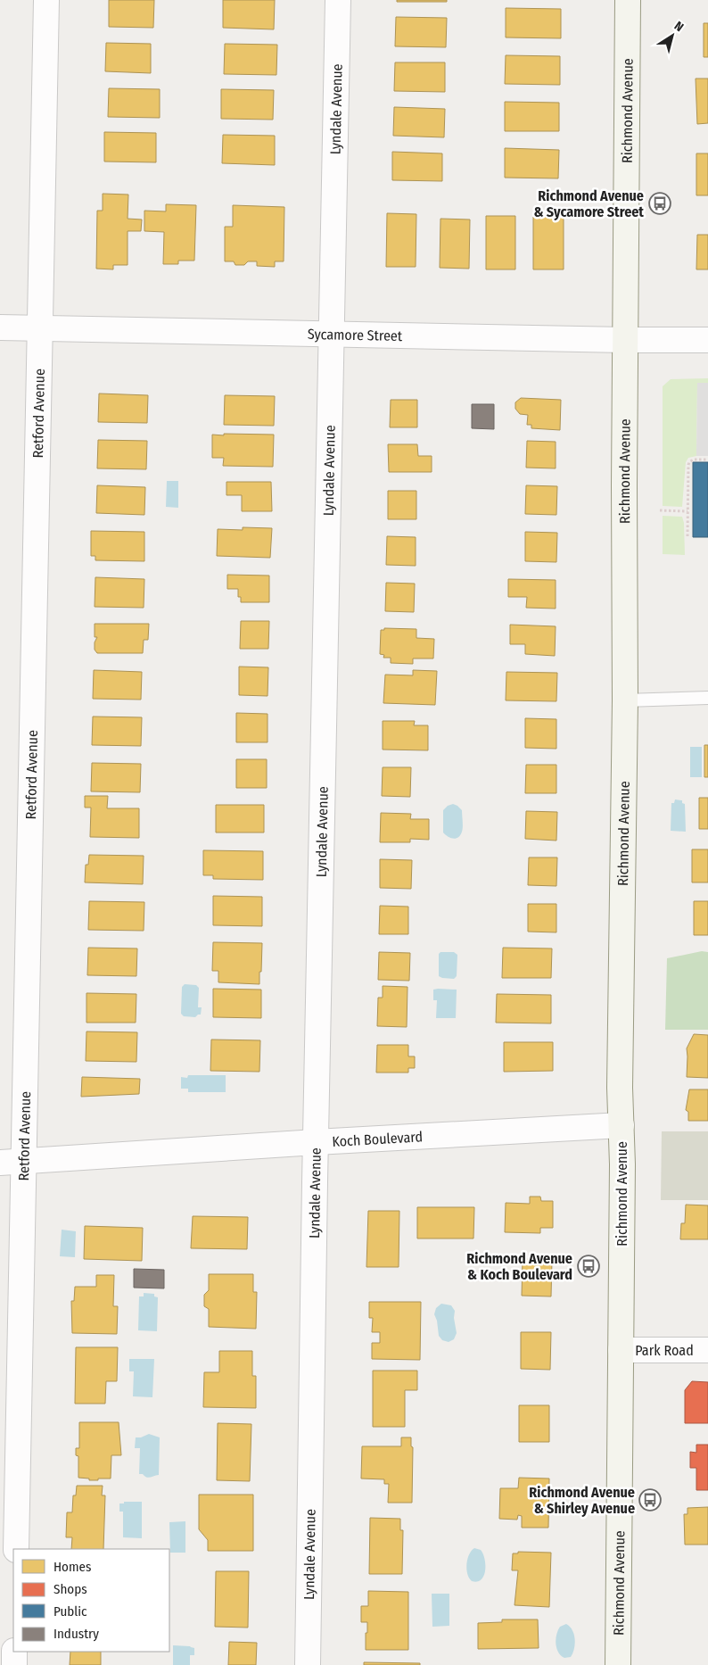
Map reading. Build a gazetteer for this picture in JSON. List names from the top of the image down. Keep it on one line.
{"streets":{"main road":["Richmond Avenue"],"street":["Lyndale Avenue","Sycamore Street","Retford Avenue","Koch Boulevard","Park Road"]},"crossings":[["Lyndale Avenue","Sycamore Street"],["Lyndale Avenue","Koch Boulevard"],["Richmond Avenue","Sycamore Street"],["Richmond Avenue","Koch Boulevard"],["Richmond Avenue","Park Road"],["Sycamore Street","Retford Avenue"],["Retford Avenue","Koch Boulevard"]],"places":{"bus stop":["Richmond Avenue & Sycamore Street","Richmond Avenue & Koch Boulevard","Richmond Avenue & Shirley Avenue"]},"legend":["Homes","Shops","Public","Industry"],"north":"top right"}
